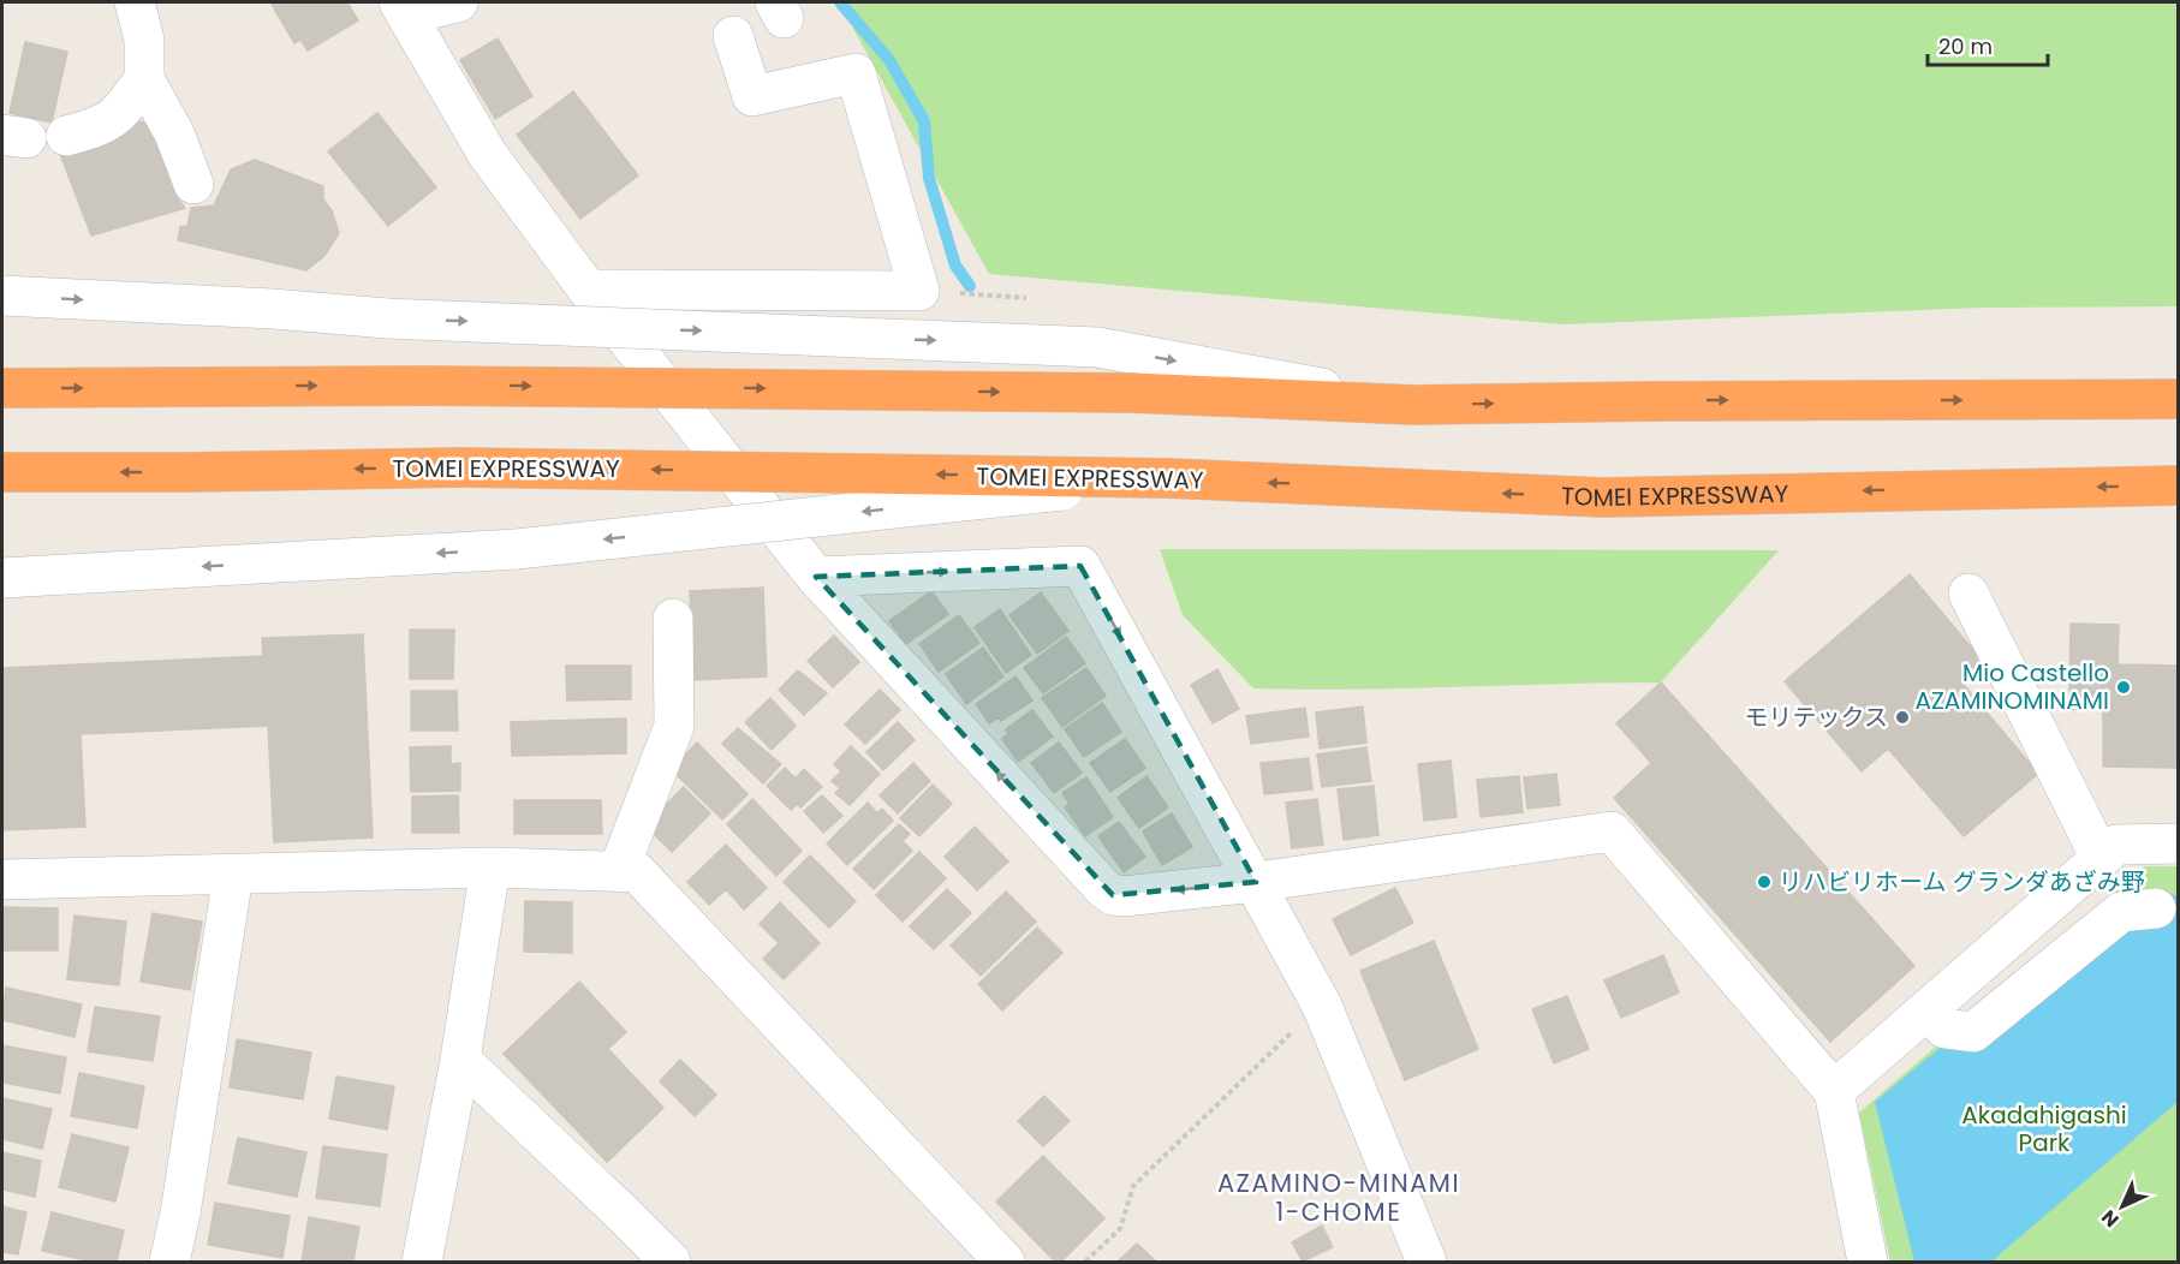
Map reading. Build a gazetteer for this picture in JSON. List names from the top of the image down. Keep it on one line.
{"streets":{"highway":["TOMEI EXPRESSWAY"]},"districts":["AZAMINO-MINAMI 1-CHOME"],"parks":["Akadahigashi Park"],"places":["Mio Castello AZAMINOMINAMI","モリテックス","リハビリホーム グランダあざみ野"],"scale_bar":"20 m","north":"bottom left"}
